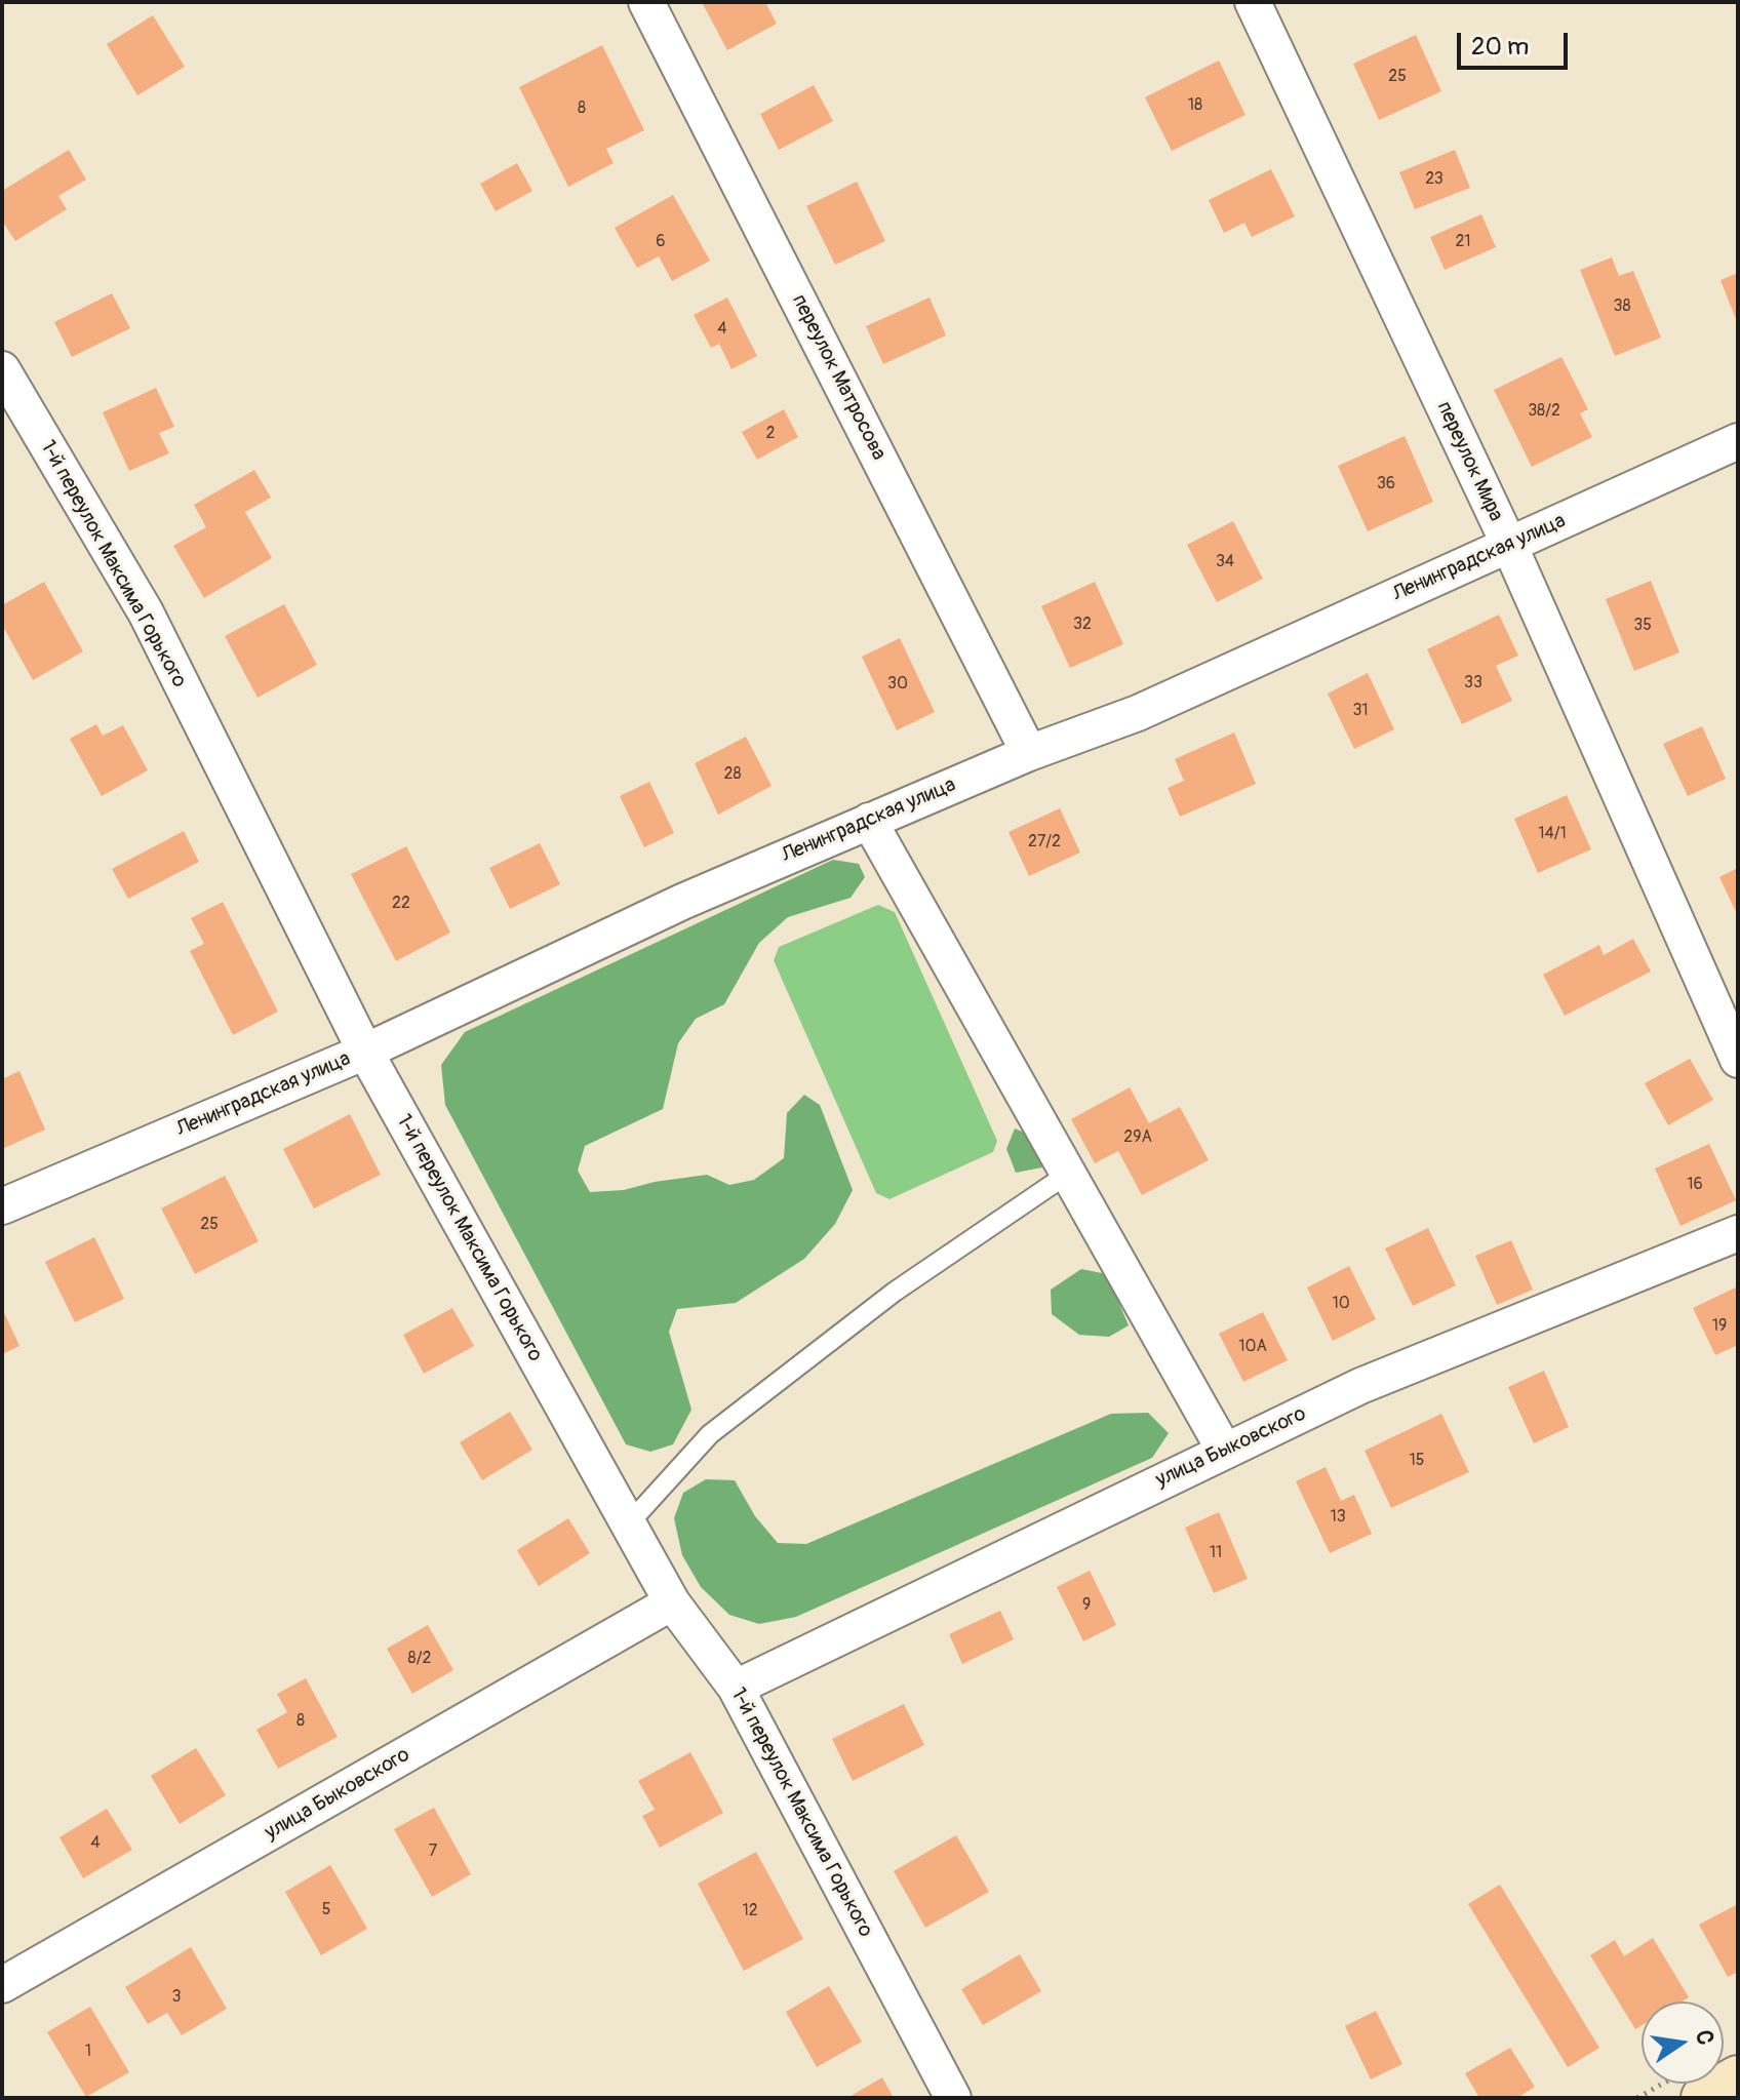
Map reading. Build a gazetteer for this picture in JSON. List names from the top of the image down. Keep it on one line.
{"streets":{"street":["переулок Матросова","переулок Мира","Ленинградская улица","1-й переулок Максима Горького","улица Быковского"]},"crossings":[["переулок Матросова","Ленинградская улица"],["переулок Мира","Ленинградская улица"],["Ленинградская улица","1-й переулок Максима Горького"],["1-й переулок Максима Горького","улица Быковского"]],"house_numbers":["25","18","8","23","6","21","38","4","38/2","2","36","34","32","35","33","30","31","28","14/1","27/2","22","29А","16","25","10","19","10А","15","13","11","9","8/2","8","4","7","5","12","3","1"],"scale_bar":"20 m","north":"right"}
